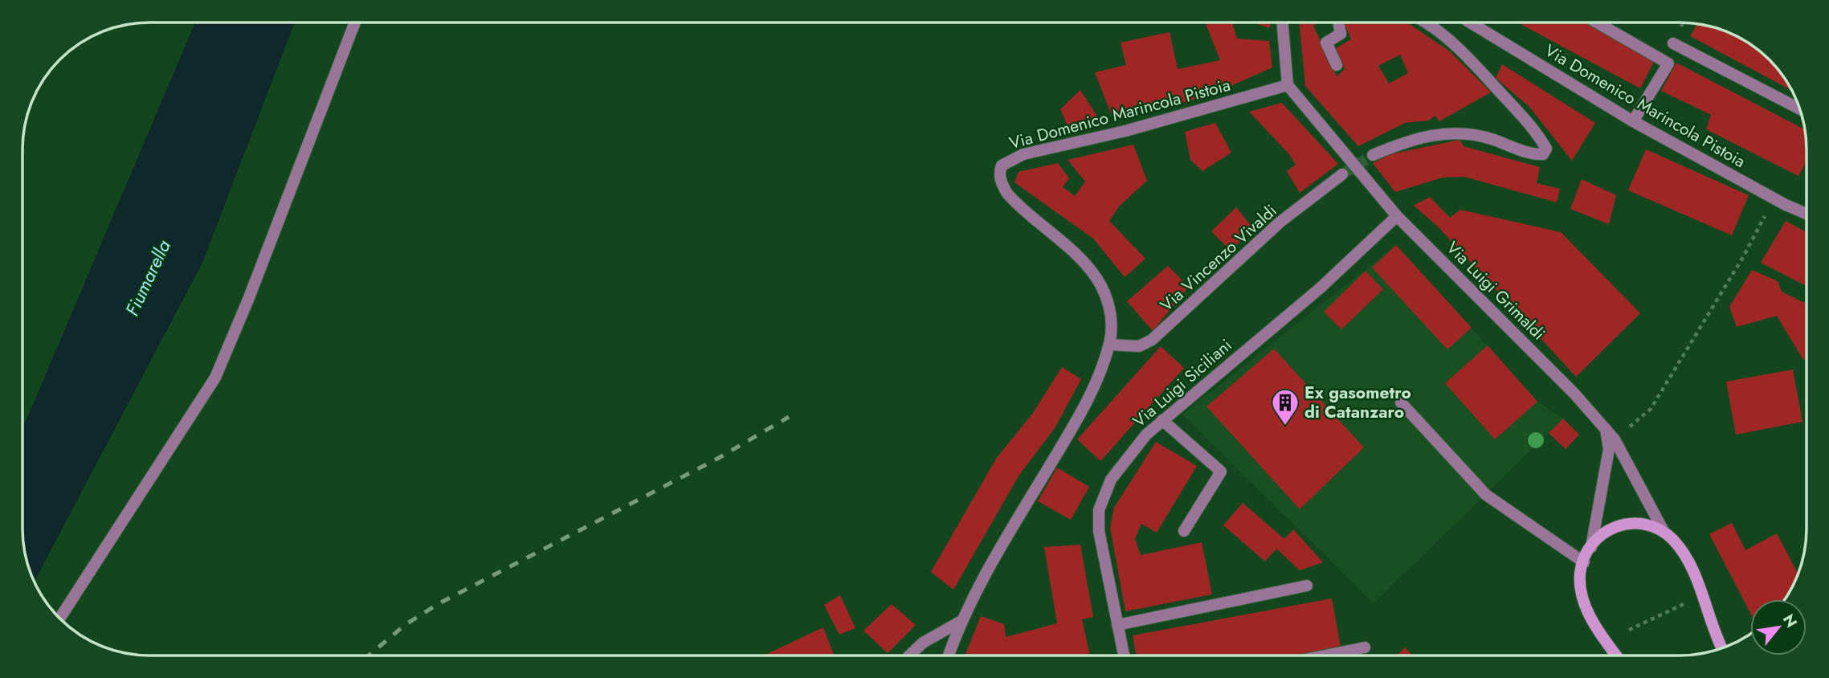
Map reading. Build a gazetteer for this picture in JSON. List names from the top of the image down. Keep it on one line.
{"streets":{"street":["Via Domenico Marincola Pistoia","Via Vincenzo Vivaldi","Via Luigi Grimaldi","Via Luigi Siciliani"]},"crossings":[["Via Domenico Marincola Pistoia","Via Vincenzo Vivaldi"],["Via Domenico Marincola Pistoia","Via Luigi Grimaldi"],["Via Luigi Grimaldi","Via Luigi Siciliani"]],"water":["Fiumarella"],"places":{"building":["Ex gasometro di Catanzaro"]},"north":"top right"}
